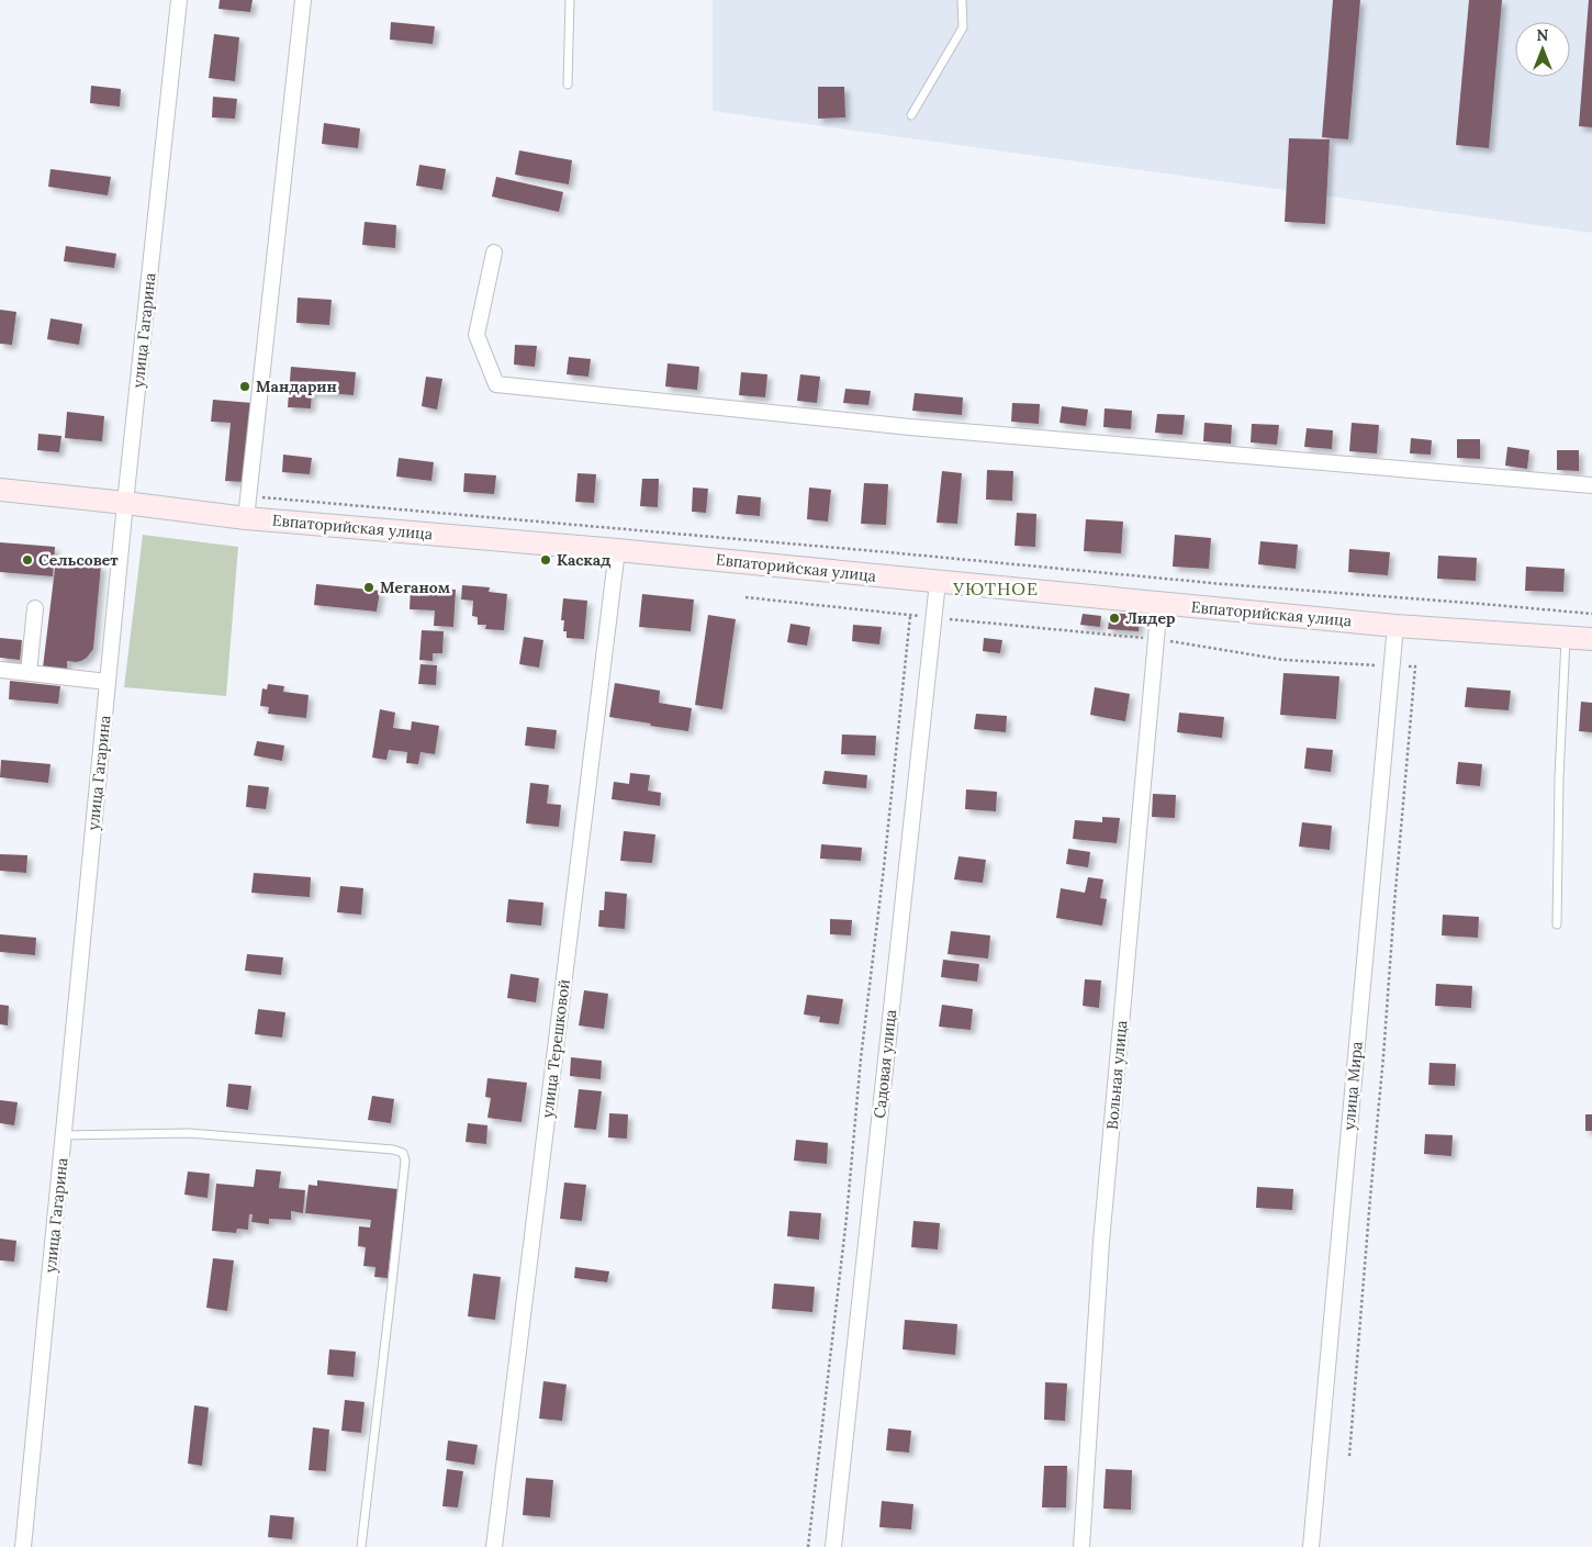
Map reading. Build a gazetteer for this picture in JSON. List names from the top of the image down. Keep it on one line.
{"streets":{"main road":["Евпаторийская улица"],"street":["улица Гагарина","улица Терешковой","Садовая улица","Вольная улица","улица Мира"]},"crossings":[["улица Гагарина","Евпаторийская улица"],["Евпаторийская улица","улица Терешковой"],["Евпаторийская улица","Садовая улица"],["Евпаторийская улица","Вольная улица"],["Евпаторийская улица","улица Мира"]],"districts":["УЮТНОЕ"],"places":["Мандарин","Сельсовет","Каскад","Меганом","Лидер"],"north":"top"}
